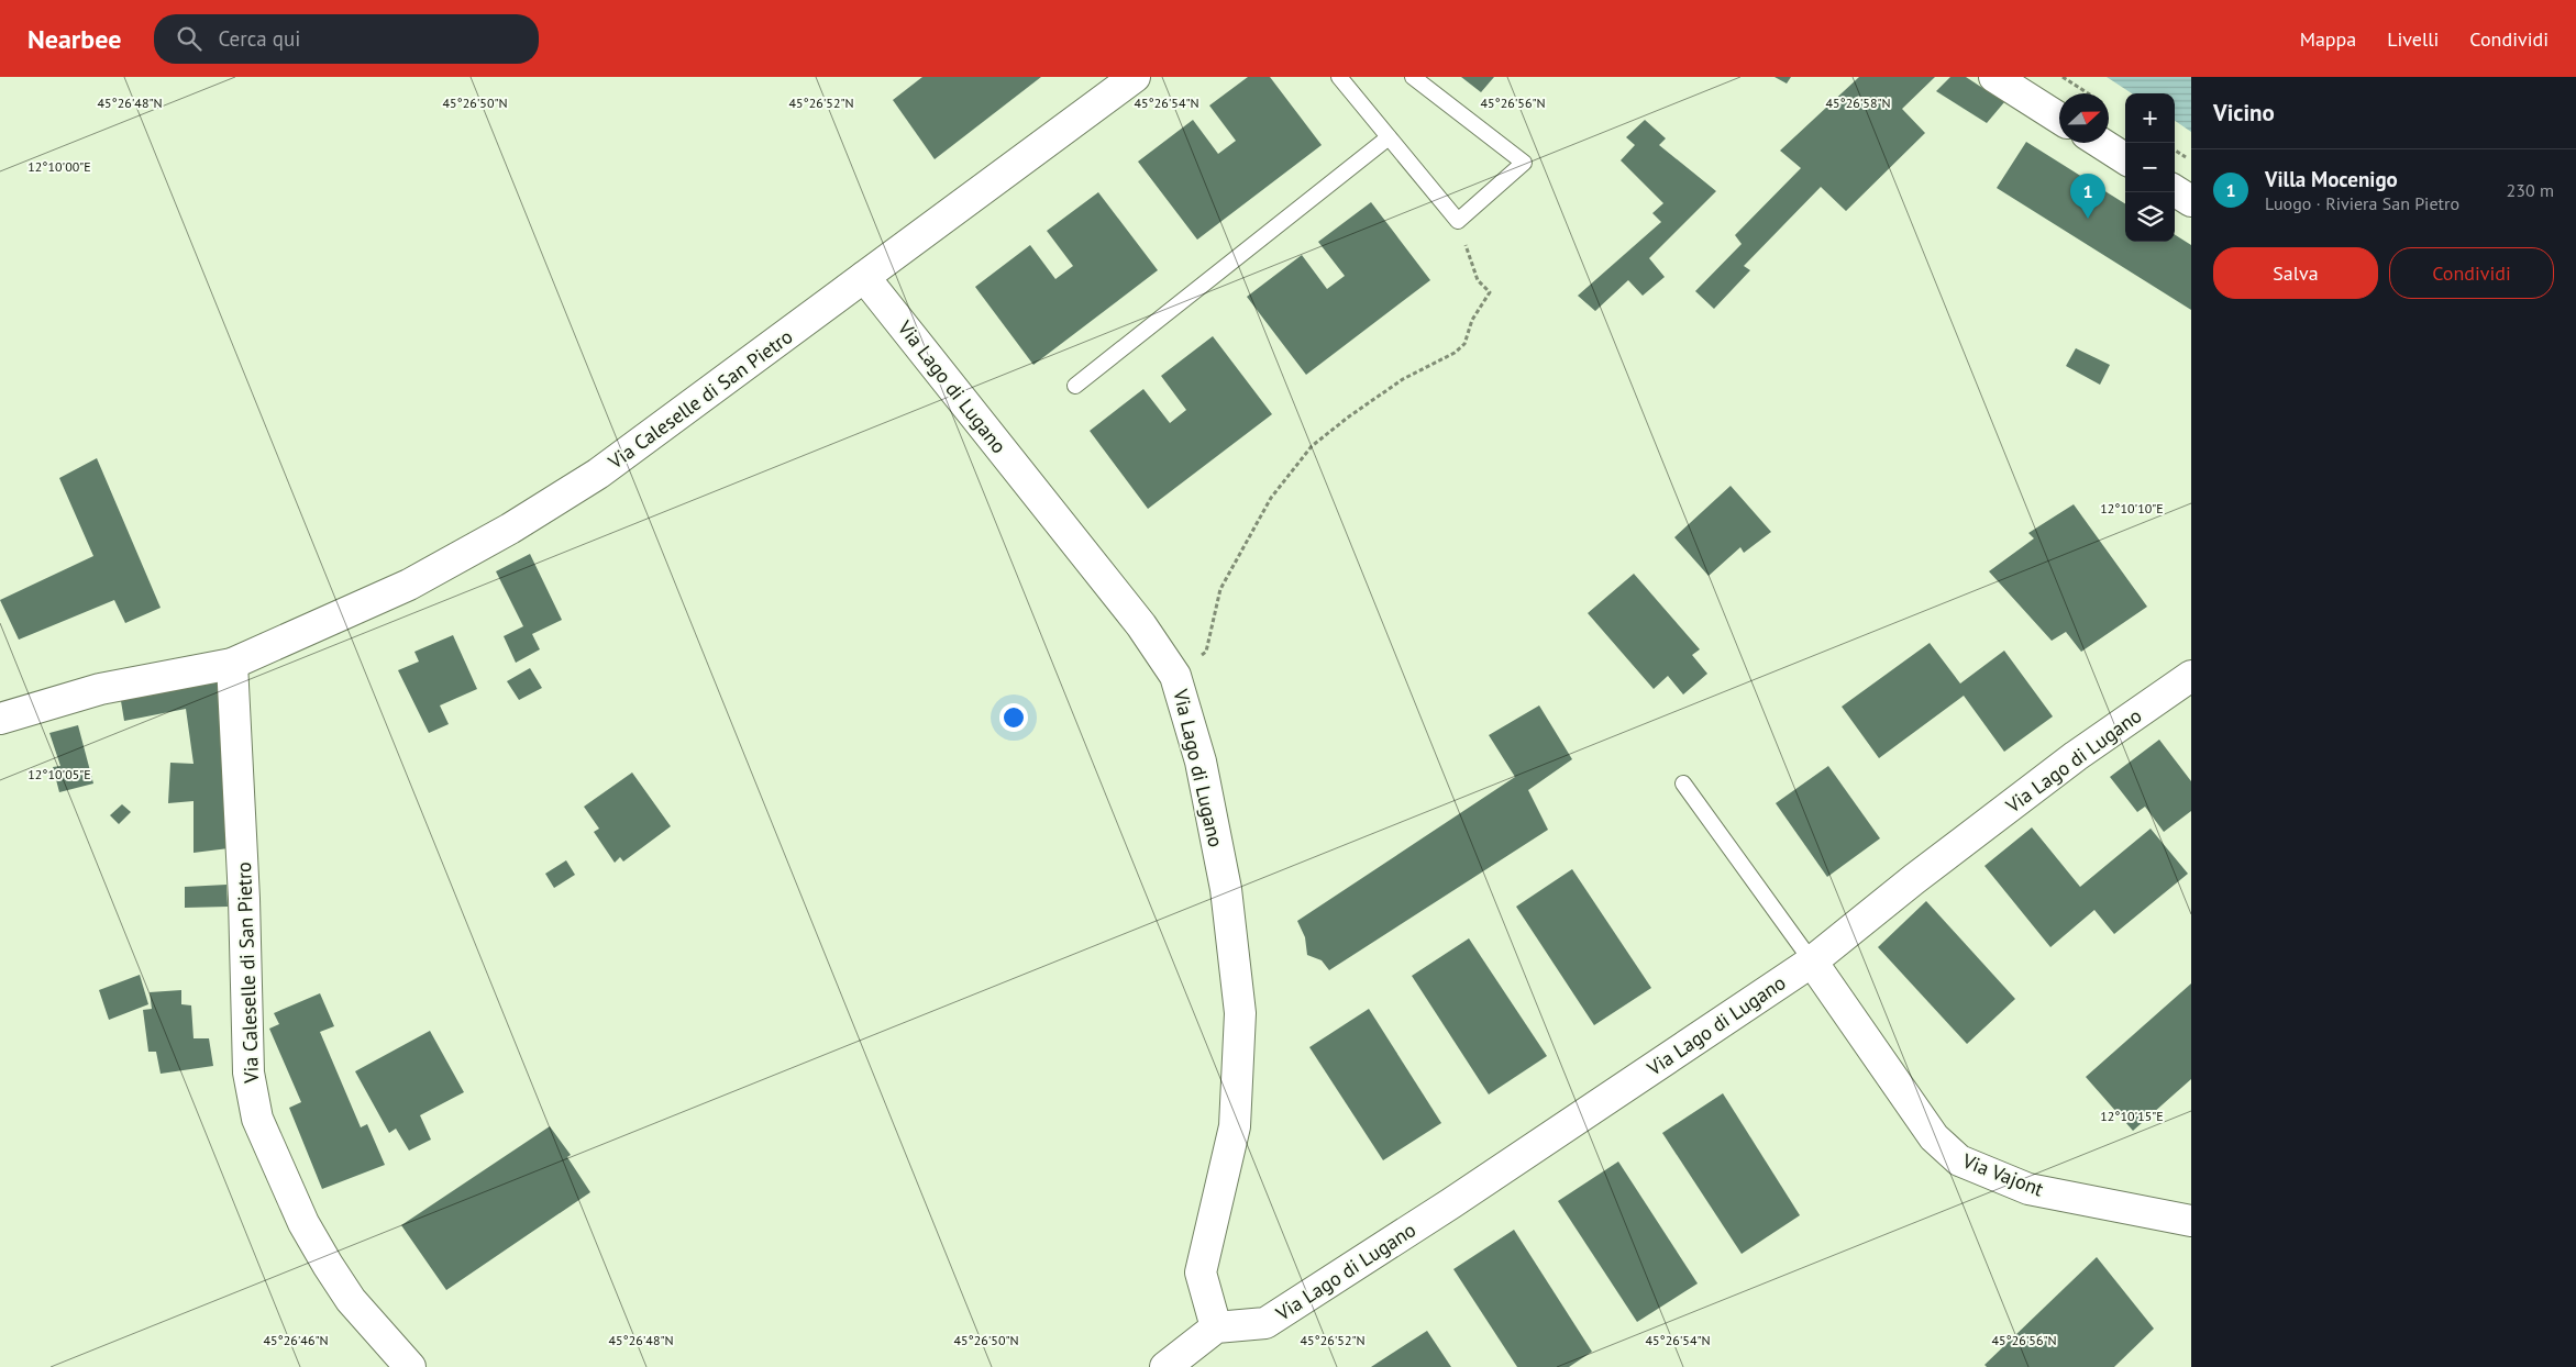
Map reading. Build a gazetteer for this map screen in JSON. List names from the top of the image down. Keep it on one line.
{"streets":{"street":["Via Lago di Lugano","Via Caleselle di San Pietro","Via Vajont"]},"crossings":[["Via Lago di Lugano","Via Caleselle di San Pietro"],["Via Lago di Lugano","Via Vajont"]],"north":"right","page":{"header":"Nearbee","search":"Cerca qui","nav":["Mappa","Livelli","Condividi"],"heading":"Vicino","map_buttons":["+","−"],"list":[{"mark":"1","name":"Villa Mocenigo","note":"Luogo · Riviera San Pietro","value":"230 m"}],"pins":"1","buttons":["Salva","Condividi"]},"coordinates":["45°26'50\"N","45°26'54\"N","45°26'56\"N","45°26'48\"N","45°26'52\"N","45°26'58\"N","12°10'00\"E","12°10'10\"E","12°10'05\"E","12°10'15\"E","45°26'46\"N"]}
